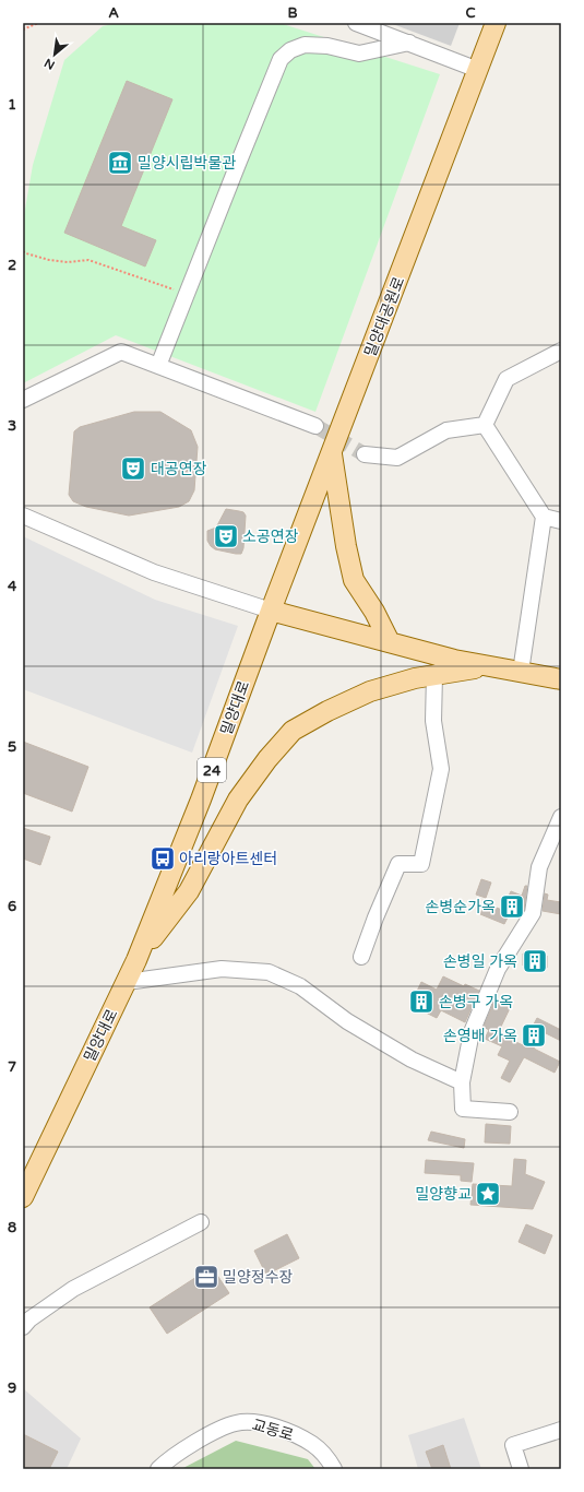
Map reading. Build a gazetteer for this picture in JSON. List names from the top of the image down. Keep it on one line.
{"streets":{"main road":["밀양대공원로","밀양대로","24"],"street":["교동로"]},"crossings":[["밀양대공원로","밀양대로"]],"places":{"museum":["밀양시립박물관"],"theatre":["대공연장","소공연장"],"bus stop":["아리랑아트센터"],"building":["손병순가옥","손병일 가옥","손병구 가옥","손영배 가옥"],"place":["밀양향교"],"office":["밀양정수장"]},"north":"bottom left","grid":{"columns":["A","B","C"],"rows":["1","2","3","4","5","6","7","8","9"]}}
